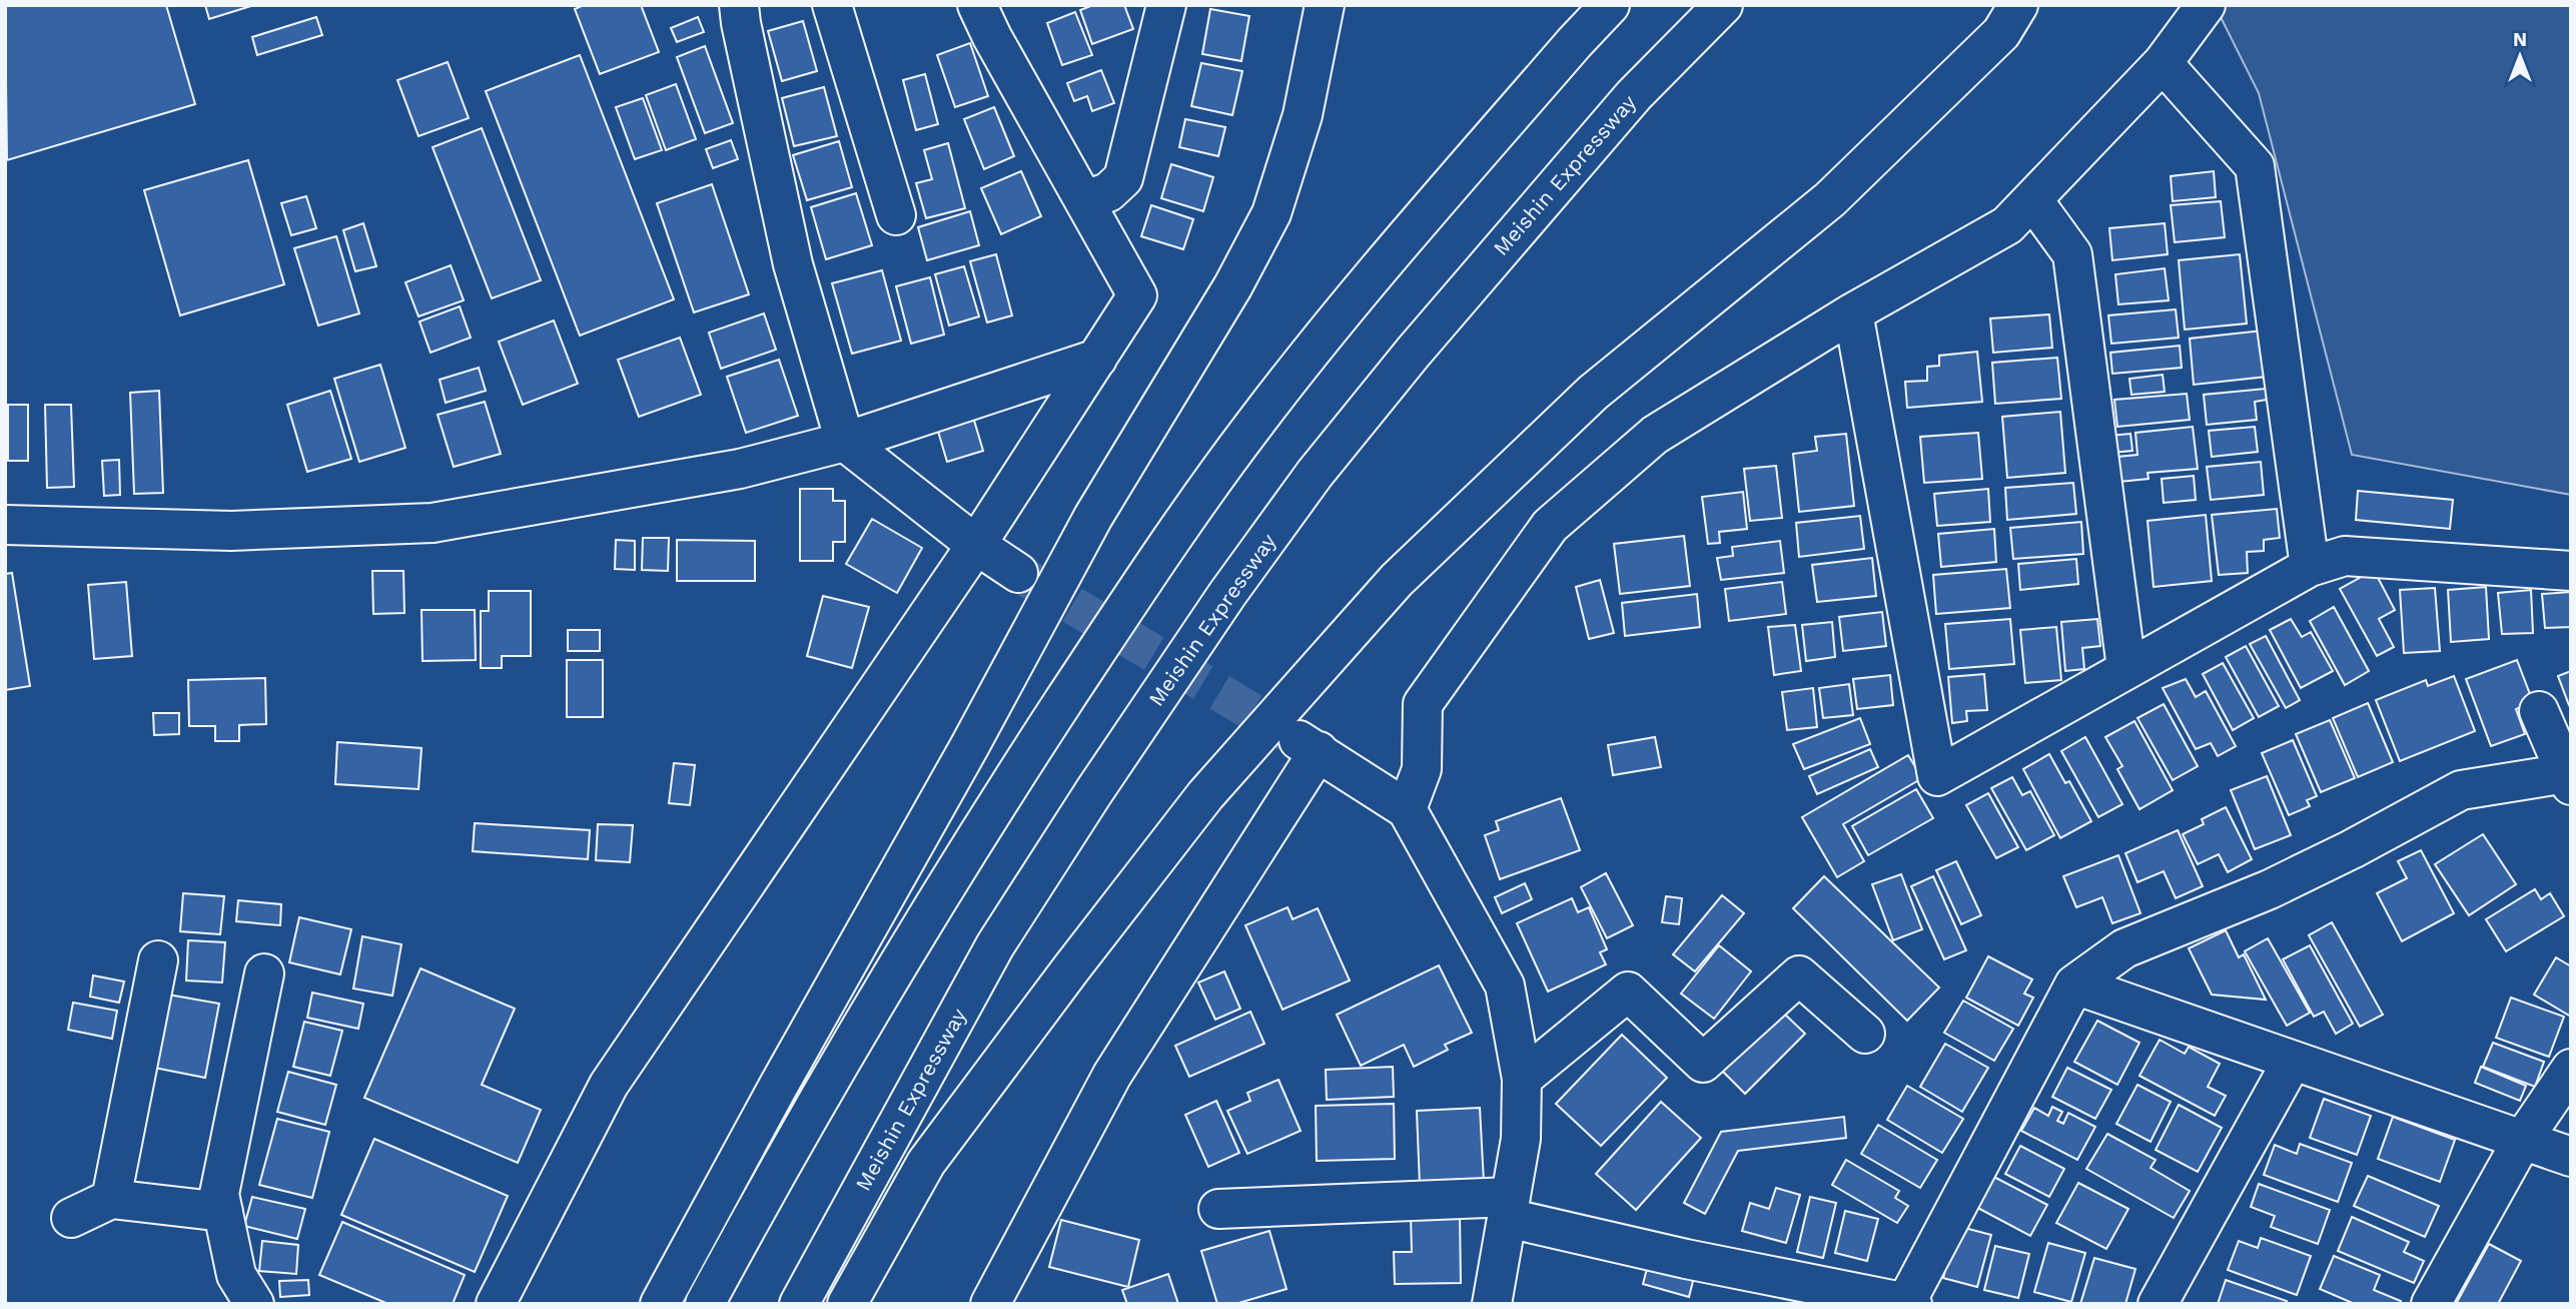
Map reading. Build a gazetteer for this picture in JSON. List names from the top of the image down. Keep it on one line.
{"streets":{"main road":["Meishin Expressway"]},"north":"top"}
